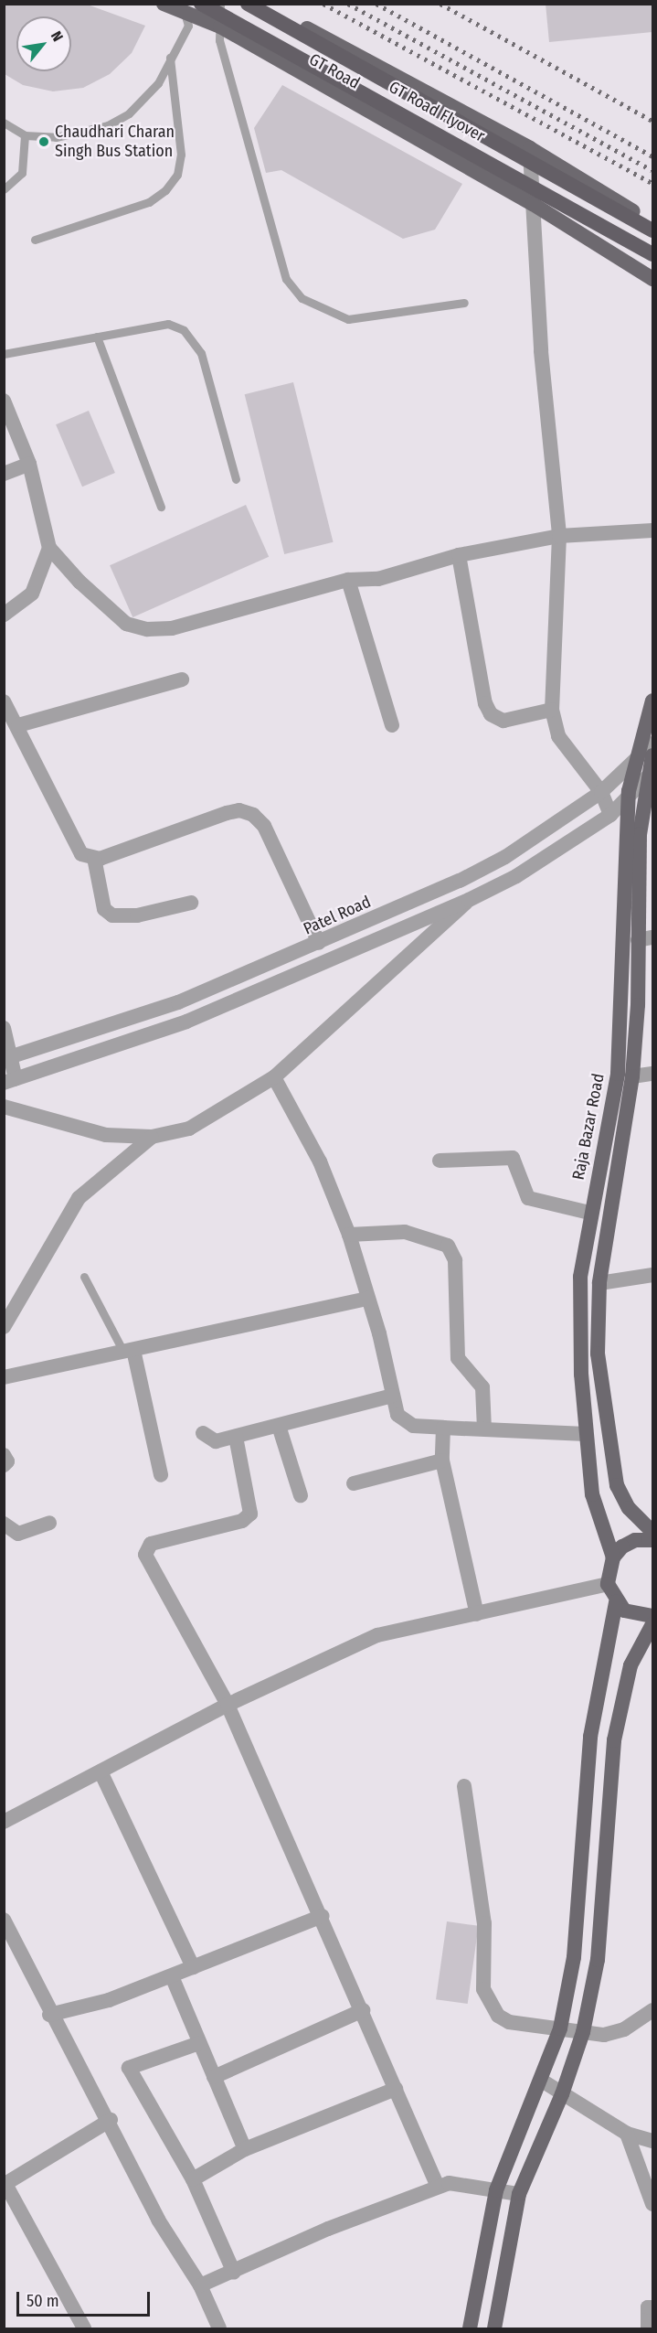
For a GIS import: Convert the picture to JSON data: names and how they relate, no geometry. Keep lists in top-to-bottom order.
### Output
{
  "streets": {
    "highway": ["GT Road Flyover"],
    "main road": ["GT Road", "Raja Bazar Road"],
    "street": ["Patel Road"]
  },
  "crossings": [
    ["Patel Road", "Raja Bazar Road"]
  ],
  "places": ["Chaudhari Charan Singh Bus Station"],
  "scale_bar": "50 m",
  "north": "top right"
}
